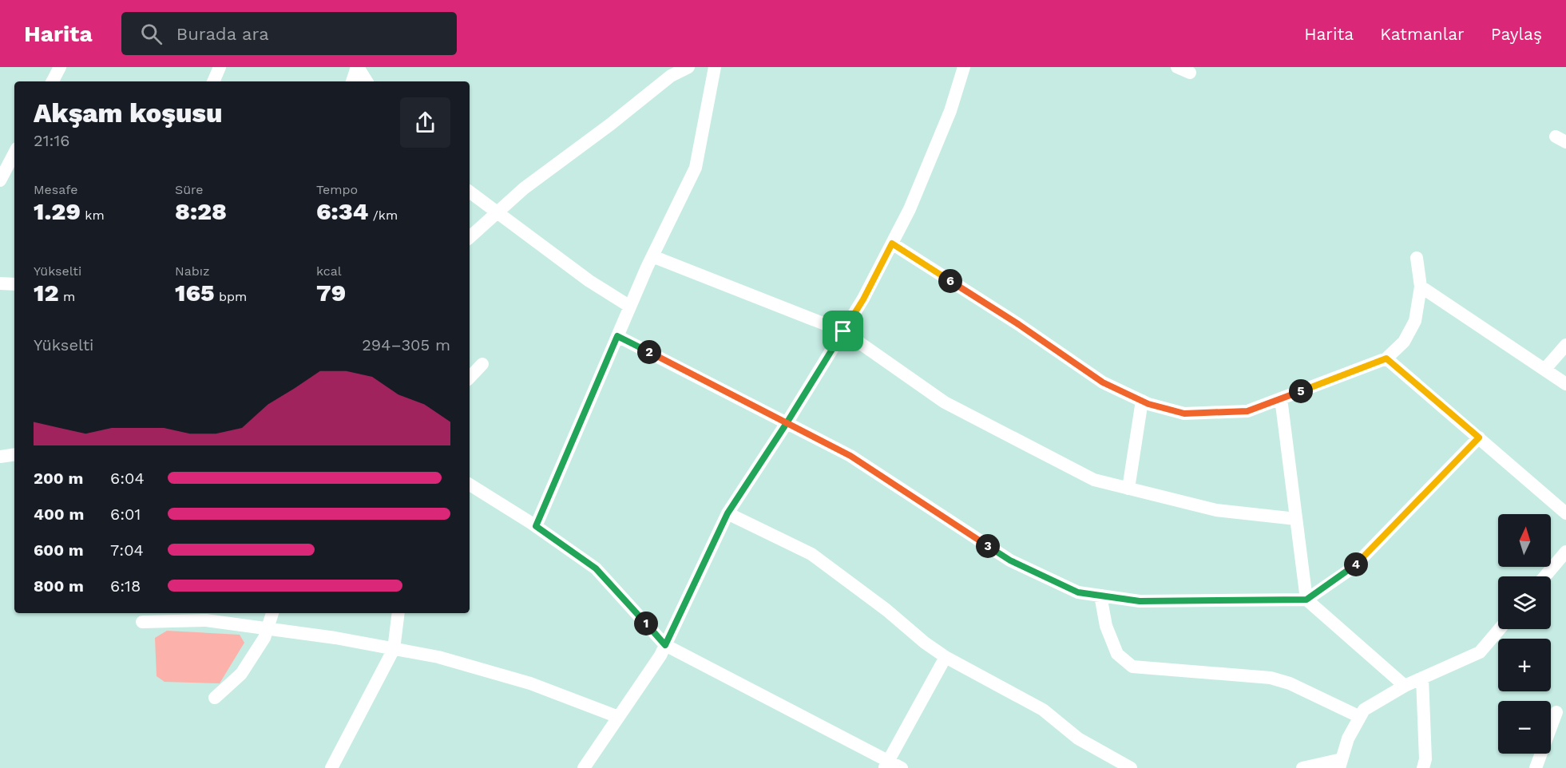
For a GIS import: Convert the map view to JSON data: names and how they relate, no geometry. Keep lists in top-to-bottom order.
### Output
{
  "north": "top",
  "page": {
    "header": "Harita",
    "search": "Burada ara",
    "nav": ["Harita", "Katmanlar", "Paylaş"],
    "heading": ["Akşam koşusu", "21:16"],
    "stats": [
      ["Mesafe", "1.29 km"],
      ["Süre", "8:28"],
      ["Tempo", "6:34 /km"],
      ["Yükselti", "12 m"],
      ["Nabız", "165 bpm"],
      ["kcal", "79"]
    ],
    "pins": [
      "6",
      "2",
      "5",
      "3",
      "4",
      "1"
    ],
    "chart": ["Yükselti", "294–305 m"],
    "list": [
      {
        "name": "200 m",
        "note": "6:04"
      },
      {
        "name": "400 m",
        "note": "6:01"
      },
      {
        "name": "600 m",
        "note": "7:04"
      },
      {
        "name": "800 m",
        "note": "6:18"
      }
    ],
    "map_buttons": ["+", "−"]
  }
}
